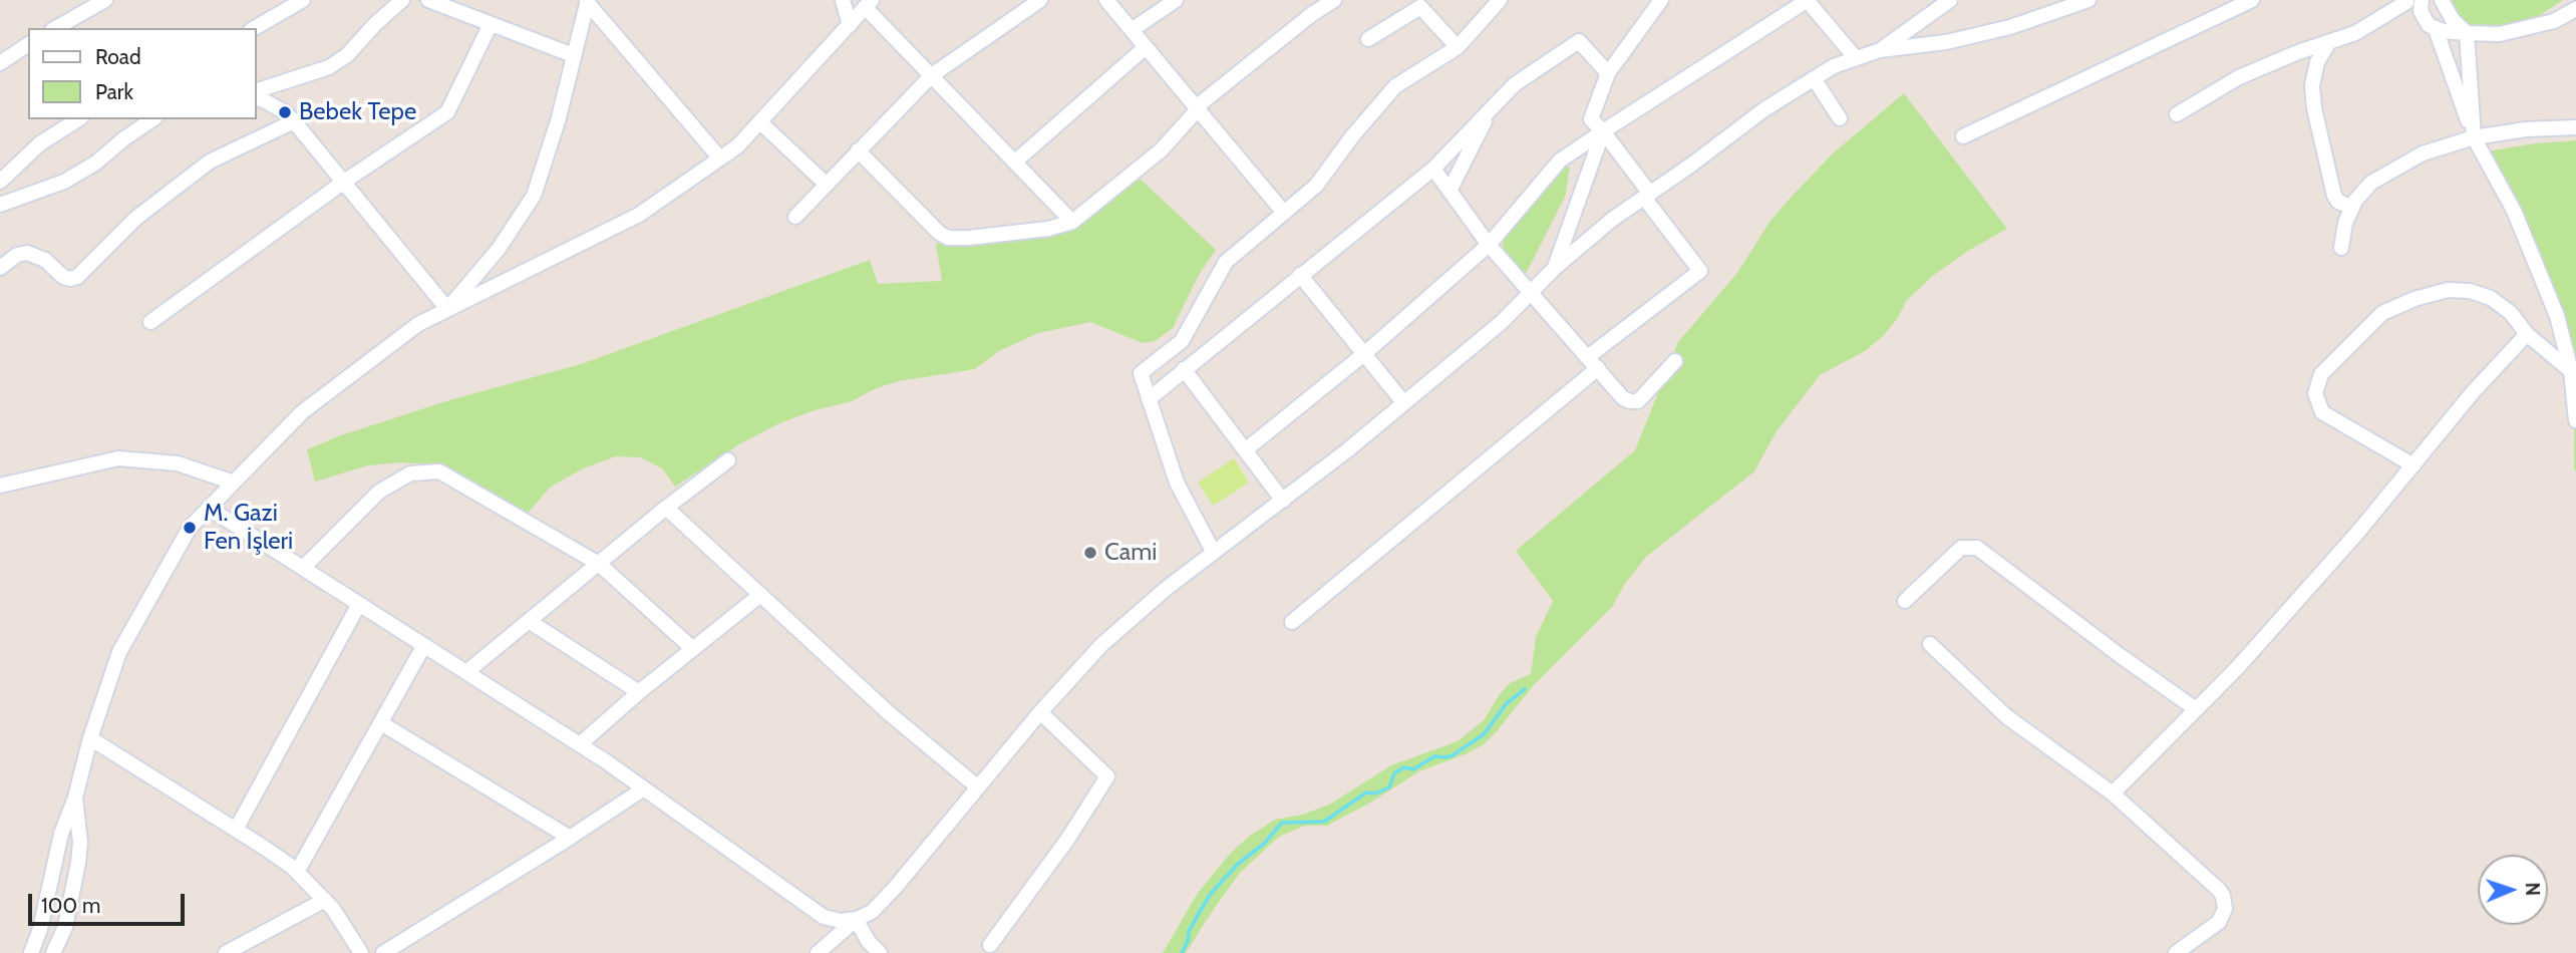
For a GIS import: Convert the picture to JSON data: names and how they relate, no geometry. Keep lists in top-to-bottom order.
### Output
{
  "places": ["Bebek Tepe", "M. Gazi Fen İşleri", "Cami"],
  "legend": ["Road", "Park"],
  "scale_bar": "100 m",
  "north": "right"
}
